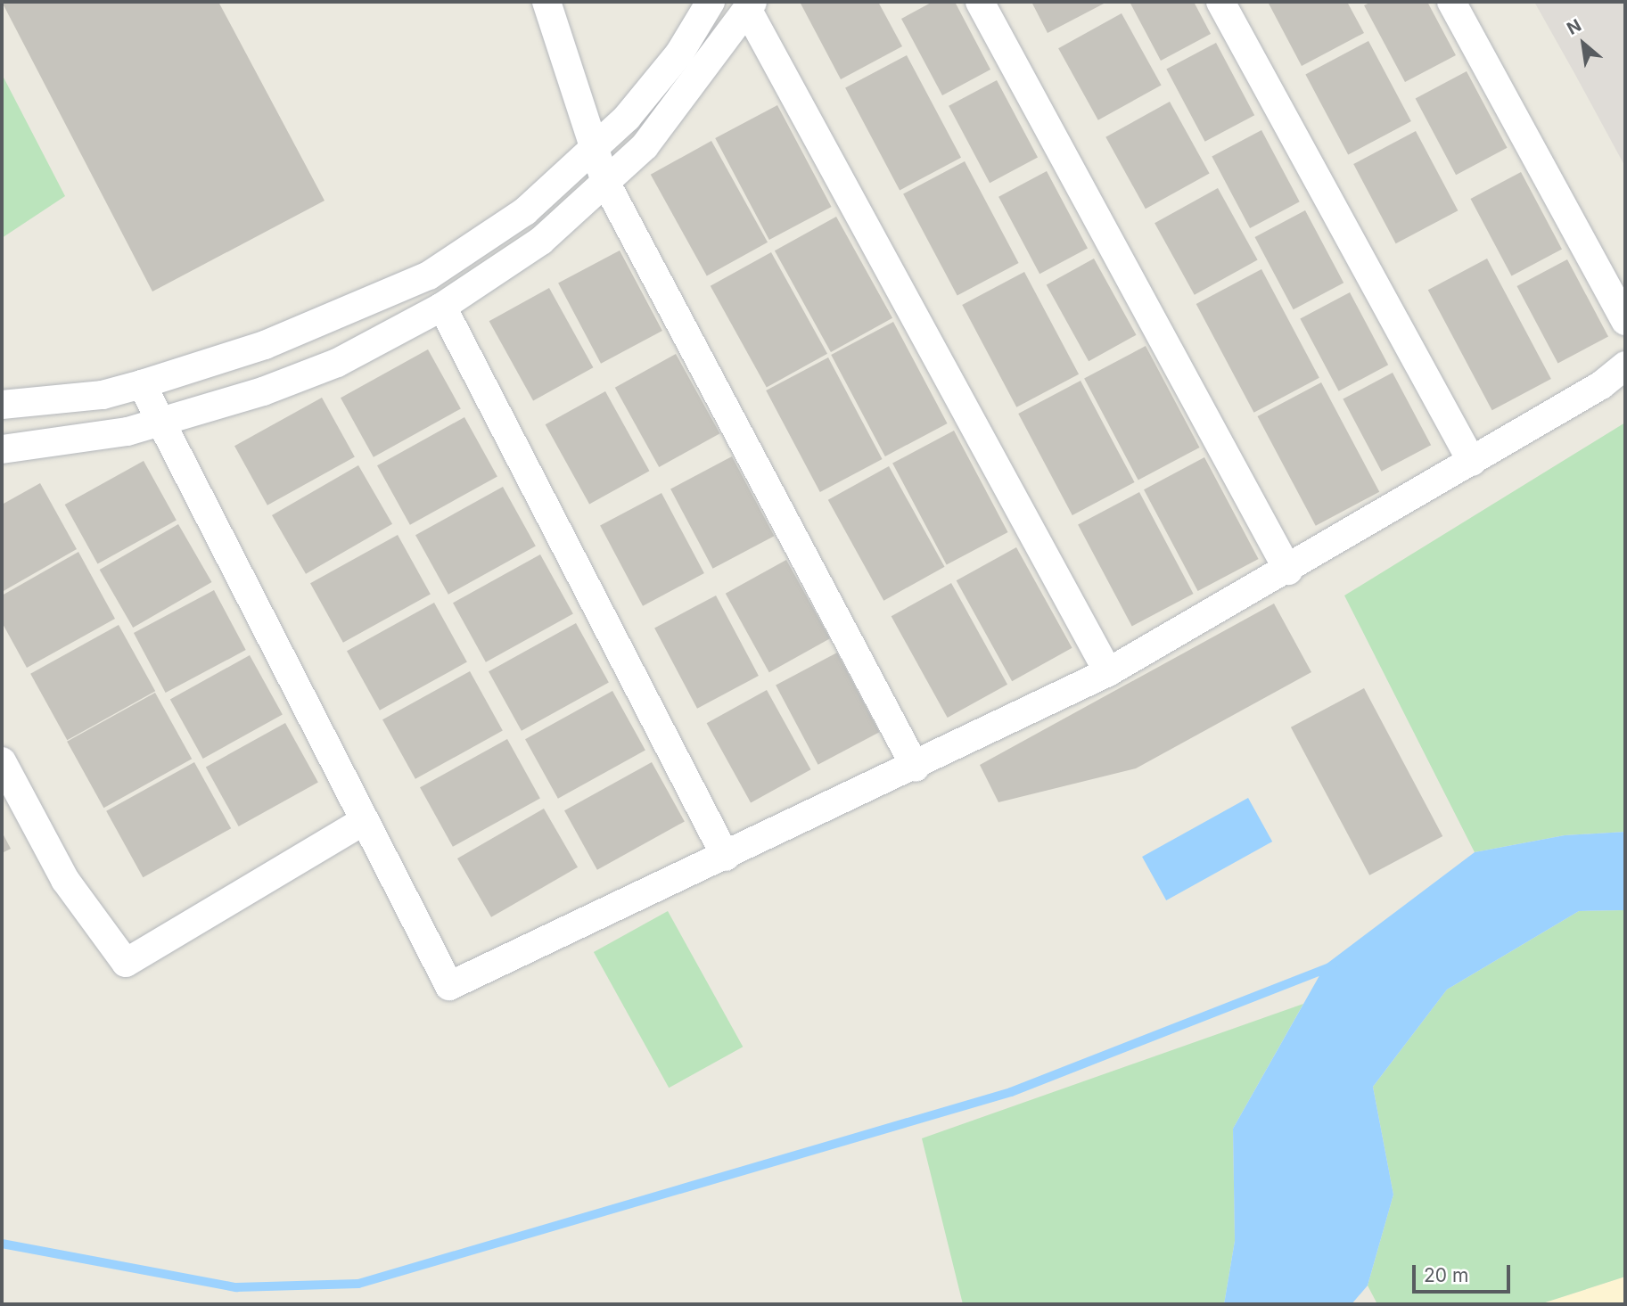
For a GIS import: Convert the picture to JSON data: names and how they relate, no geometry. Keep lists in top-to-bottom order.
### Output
{
  "scale_bar": "20 m",
  "north": "top left"
}
